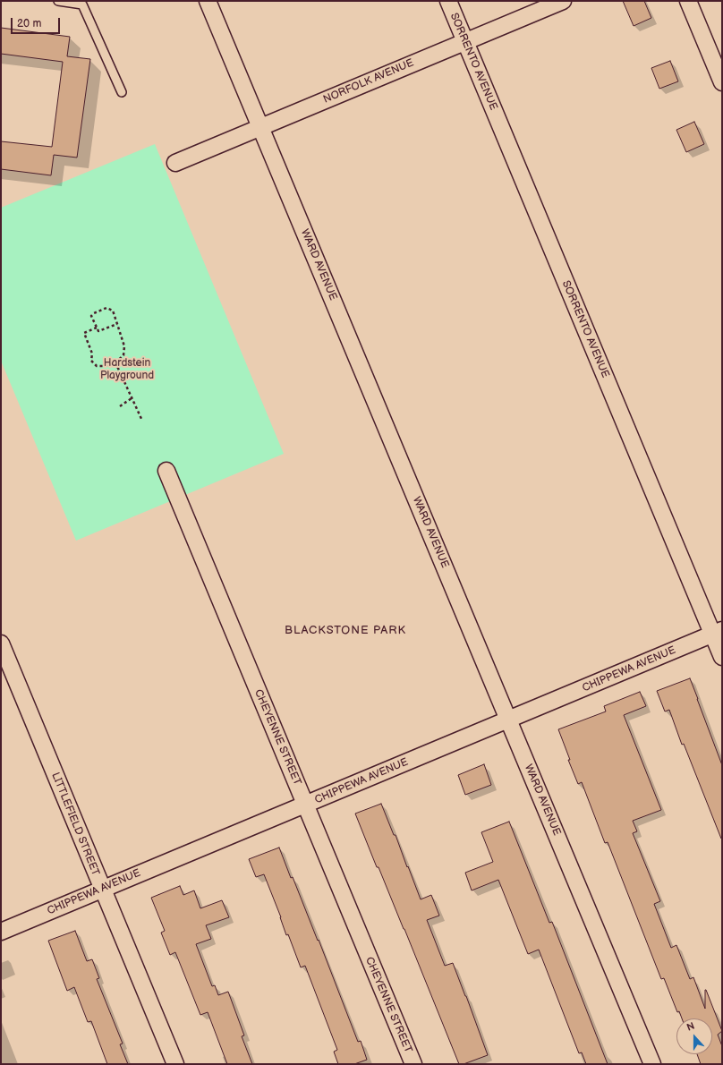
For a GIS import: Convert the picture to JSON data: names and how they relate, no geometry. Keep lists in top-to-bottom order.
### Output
{
  "streets": {
    "street": [
      "SORRENTO AVENUE",
      "NORFOLK AVENUE",
      "WARD AVENUE",
      "CHIPPEWA AVENUE",
      "CHEYENNE STREET",
      "LITTLEFIELD STREET"
    ]
  },
  "crossings": [
    ["SORRENTO AVENUE", "NORFOLK AVENUE"],
    ["SORRENTO AVENUE", "CHIPPEWA AVENUE"],
    ["NORFOLK AVENUE", "WARD AVENUE"],
    ["WARD AVENUE", "CHIPPEWA AVENUE"],
    ["CHIPPEWA AVENUE", "CHEYENNE STREET"],
    ["CHIPPEWA AVENUE", "LITTLEFIELD STREET"]
  ],
  "districts": ["BLACKSTONE PARK"],
  "parks": ["Hardstein Playground"],
  "scale_bar": "20 m",
  "north": "top"
}
